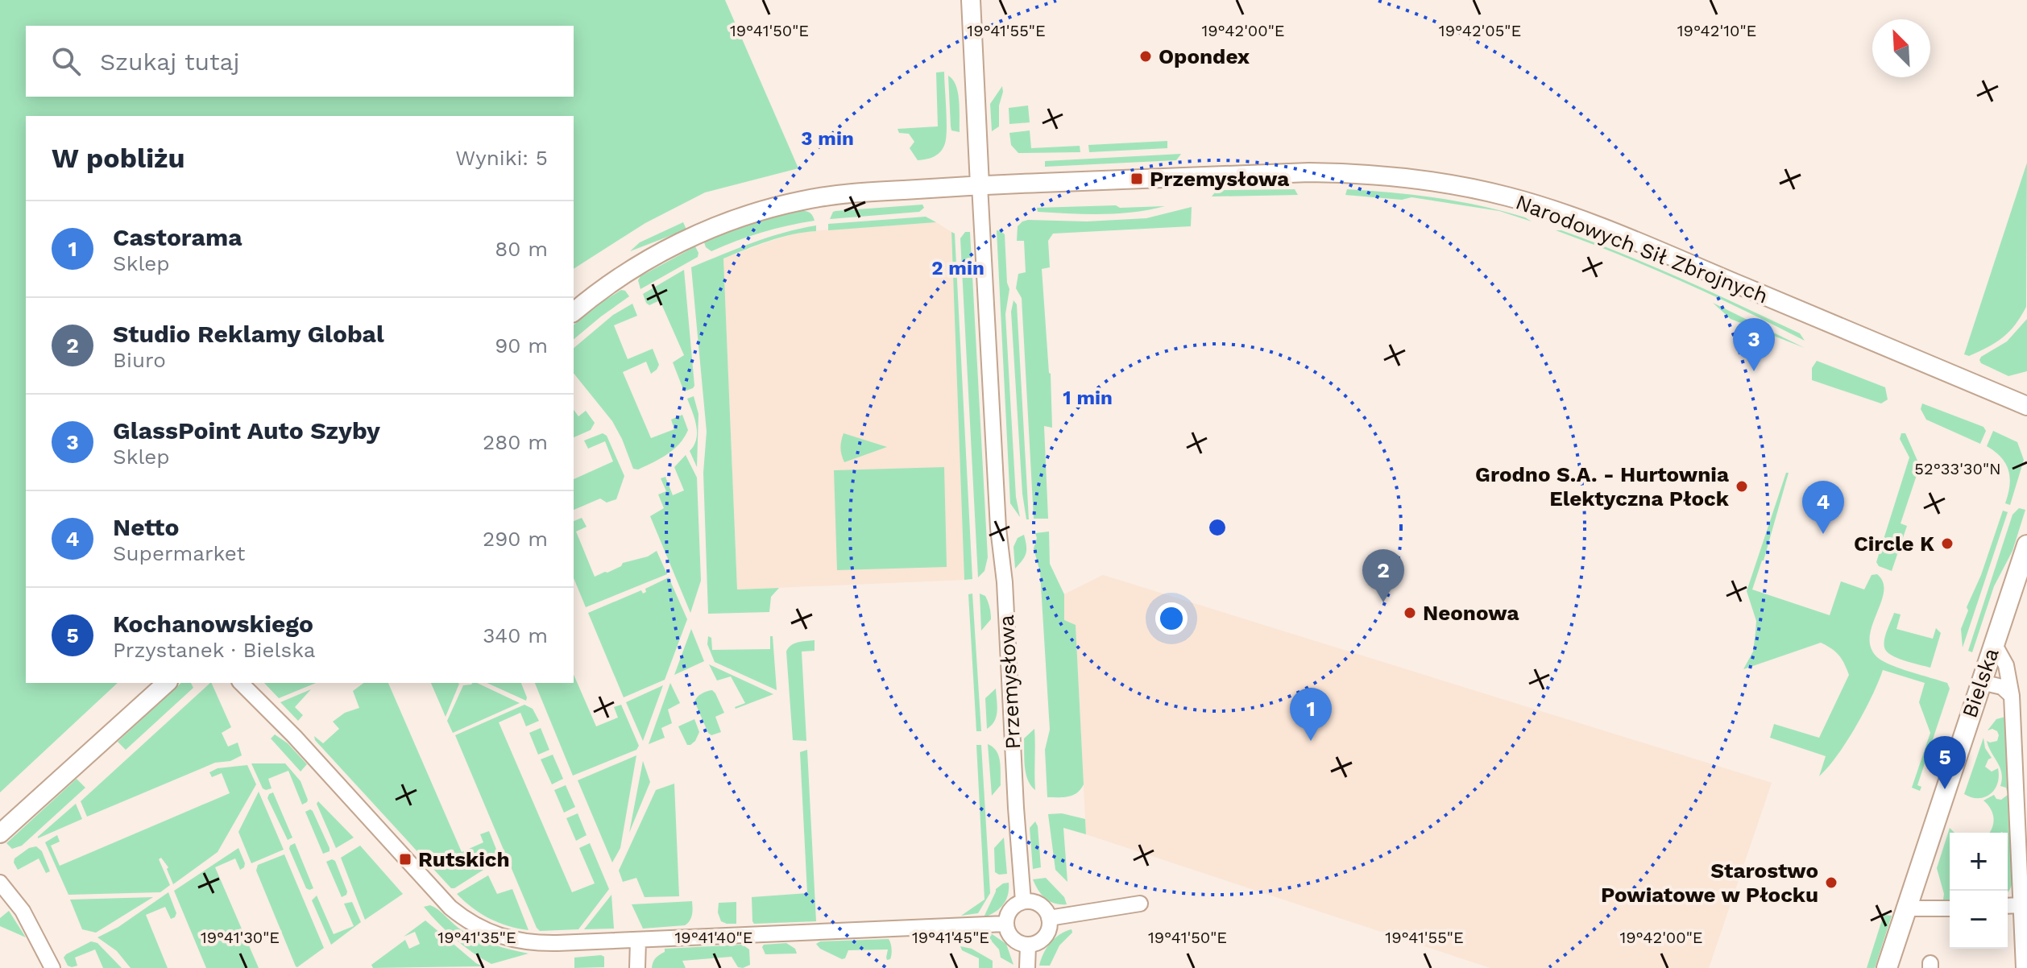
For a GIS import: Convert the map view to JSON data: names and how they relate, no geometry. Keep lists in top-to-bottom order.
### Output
{
  "streets": {
    "main road": ["Bielska"],
    "street": ["Narodowych Sił Zbrojnych", "Przemysłowa"]
  },
  "crossings": [
    ["Narodowych Sił Zbrojnych", "Przemysłowa"]
  ],
  "places": {
    "other": [
      "Opondex",
      "Grodno S.A. - Hurtownia Elektyczna Płock",
      "Circle K",
      "Neonowa",
      "Starostwo Powiatowe w Płocku"
    ],
    "transit": ["Przemysłowa", "Rutskich"]
  },
  "north": "top left",
  "page": {
    "search": "Szukaj tutaj",
    "heading": ["W pobliżu", "Wyniki: 5"],
    "list": [
      {
        "mark": "1",
        "name": "Castorama",
        "note": "Sklep",
        "value": "80 m"
      },
      {
        "mark": "2",
        "name": "Studio Reklamy Global",
        "note": "Biuro",
        "value": "90 m"
      },
      {
        "mark": "3",
        "name": "GlassPoint Auto Szyby",
        "note": "Sklep",
        "value": "280 m"
      },
      {
        "mark": "4",
        "name": "Netto",
        "note": "Supermarket",
        "value": "290 m"
      },
      {
        "mark": "5",
        "name": "Kochanowskiego",
        "note": "Przystanek · Bielska",
        "value": "340 m"
      }
    ],
    "pins": [
      "3",
      "4",
      "2",
      "1",
      "5"
    ],
    "map_buttons": ["+", "−"]
  },
  "coordinates": [
    "19°41'50\"E",
    "19°41'55\"E",
    "19°42'00\"E",
    "19°42'05\"E",
    "19°42'10\"E",
    "52°33'30\"N",
    "19°41'30\"E",
    "19°41'35\"E",
    "19°41'40\"E",
    "19°41'45\"E"
  ],
  "rings": ["3 min", "2 min", "1 min"]
}
